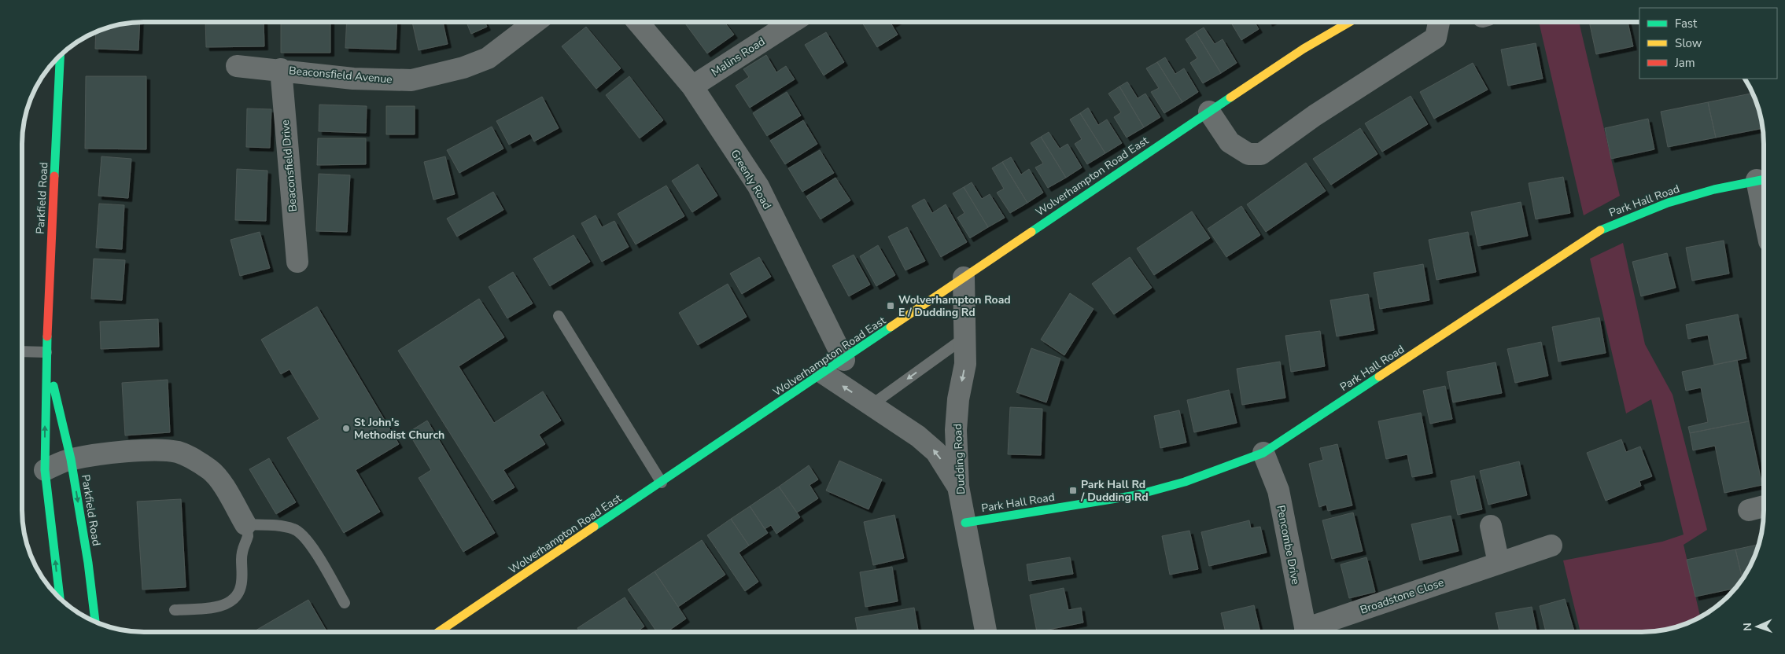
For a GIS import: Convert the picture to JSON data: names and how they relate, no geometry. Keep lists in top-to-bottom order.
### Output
{
  "streets": {
    "main road": ["Wolverhampton Road East", "Parkfield Road", "Park Hall Road"],
    "street": [
      "Malins Road",
      "Beaconsfield Avenue",
      "Beaconsfield Drive",
      "Greenly Road",
      "Dudding Road",
      "Pencombe Drive",
      "Broadstone Close"
    ]
  },
  "crossings": [
    ["Malins Road", "Greenly Road"],
    ["Beaconsfield Avenue", "Beaconsfield Drive"],
    ["Wolverhampton Road East", "Greenly Road"],
    ["Wolverhampton Road East", "Dudding Road"],
    ["Park Hall Road", "Dudding Road"],
    ["Park Hall Road", "Pencombe Drive"]
  ],
  "one_way": ["Dudding Road"],
  "places": {
    "transit": ["Wolverhampton Road E / Dudding Rd", "Park Hall Rd / Dudding Rd"],
    "other": ["St John's Methodist Church"]
  },
  "legend": ["Fast", "Slow", "Jam"],
  "north": "left"
}
